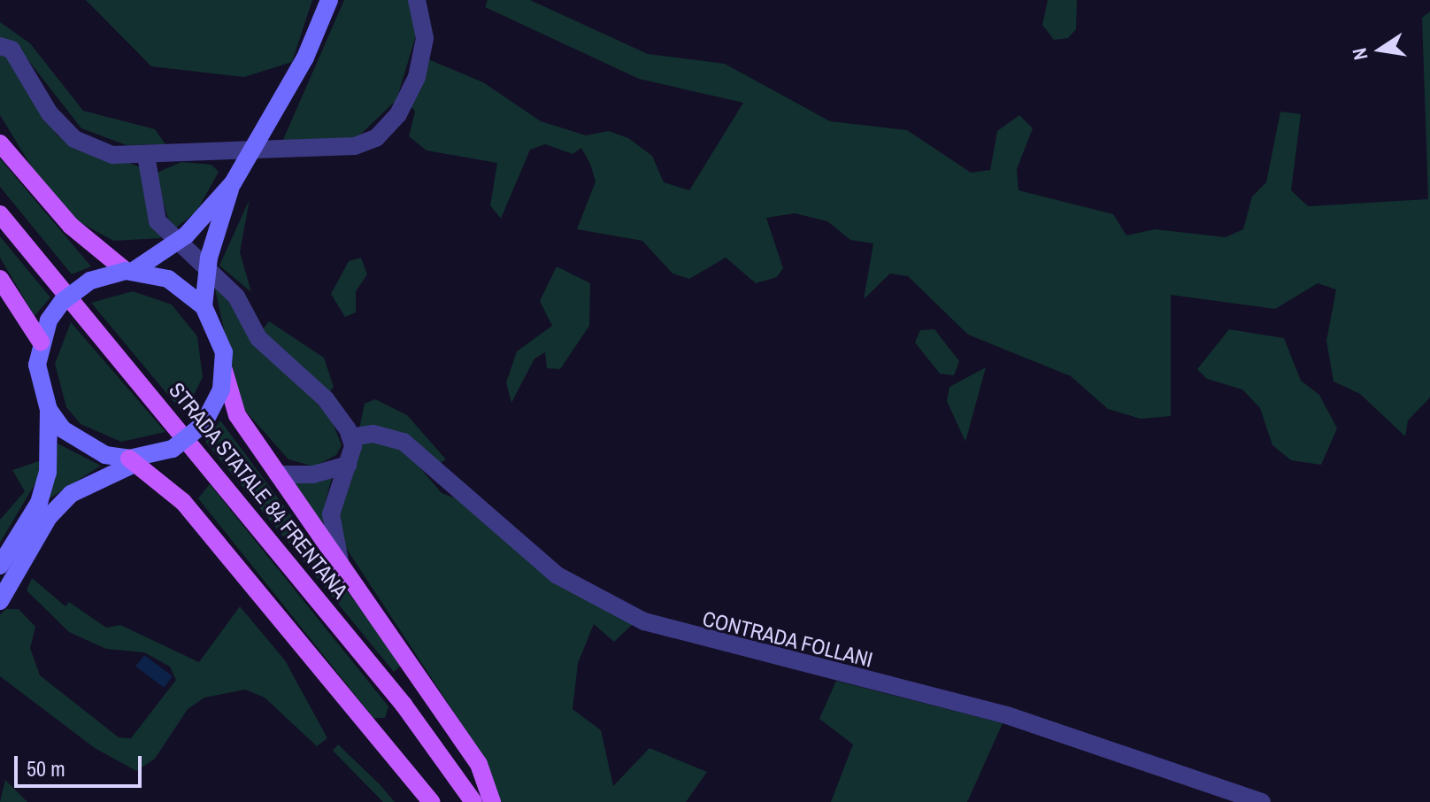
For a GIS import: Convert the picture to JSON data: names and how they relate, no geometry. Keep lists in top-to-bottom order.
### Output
{
  "streets": {
    "main road": ["STRADA STATALE 84 FRENTANA"],
    "street": ["CONTRADA FOLLANI"]
  },
  "scale_bar": "50 m",
  "north": "left"
}
